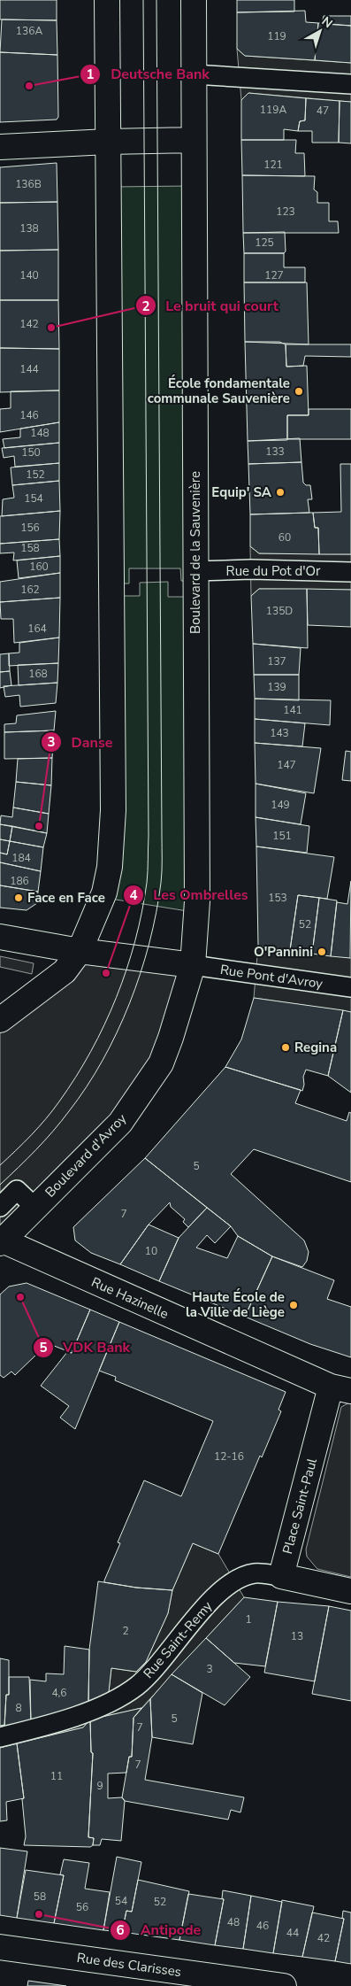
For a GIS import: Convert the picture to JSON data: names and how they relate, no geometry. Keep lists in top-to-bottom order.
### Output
{
  "streets": {
    "street": [
      "Boulevard de la Sauvenière",
      "Rue du Pot d'Or",
      "Rue Pont d'Avroy",
      "Boulevard d'Avroy",
      "Rue Hazinelle",
      "Place Saint-Paul",
      "Rue Saint-Remy",
      "Rue des Clarisses"
    ]
  },
  "crossings": [
    ["Boulevard de la Sauvenière", "Rue du Pot d'Or"],
    ["Boulevard de la Sauvenière", "Rue Pont d'Avroy"],
    ["Boulevard de la Sauvenière", "Boulevard d'Avroy"],
    ["Rue Pont d'Avroy", "Boulevard d'Avroy"],
    ["Boulevard d'Avroy", "Rue Hazinelle"],
    ["Rue Hazinelle", "Place Saint-Paul"],
    ["Place Saint-Paul", "Rue Saint-Remy"]
  ],
  "places": [
    "Deutsche Bank",
    "Le bruit qui court",
    "École fondamentale communale Sauvenière",
    "Equip' SA",
    "Danse",
    "Face en Face",
    "O'Pannini",
    "Les Ombrelles",
    "Regina",
    "VDK Bank",
    "Haute École de la Ville de Liège",
    "Antipode"
  ],
  "house_numbers": [
    "136A",
    "119",
    "119A",
    "47",
    "121",
    "136B",
    "123",
    "138",
    "125",
    "140",
    "127",
    "142",
    "144",
    "146",
    "148",
    "133",
    "150",
    "152",
    "154",
    "156",
    "60",
    "158",
    "160",
    "162",
    "135D",
    "164",
    "137",
    "168",
    "139",
    "141",
    "143",
    "147",
    "149",
    "151",
    "184",
    "186",
    "153",
    "52",
    "5",
    "7",
    "10",
    "12-16",
    "1",
    "2",
    "13",
    "3",
    "4,6",
    "8",
    "5",
    "7",
    "7",
    "11",
    "9",
    "58",
    "54",
    "52",
    "56",
    "48",
    "46",
    "44",
    "42"
  ],
  "north": "top right"
}
